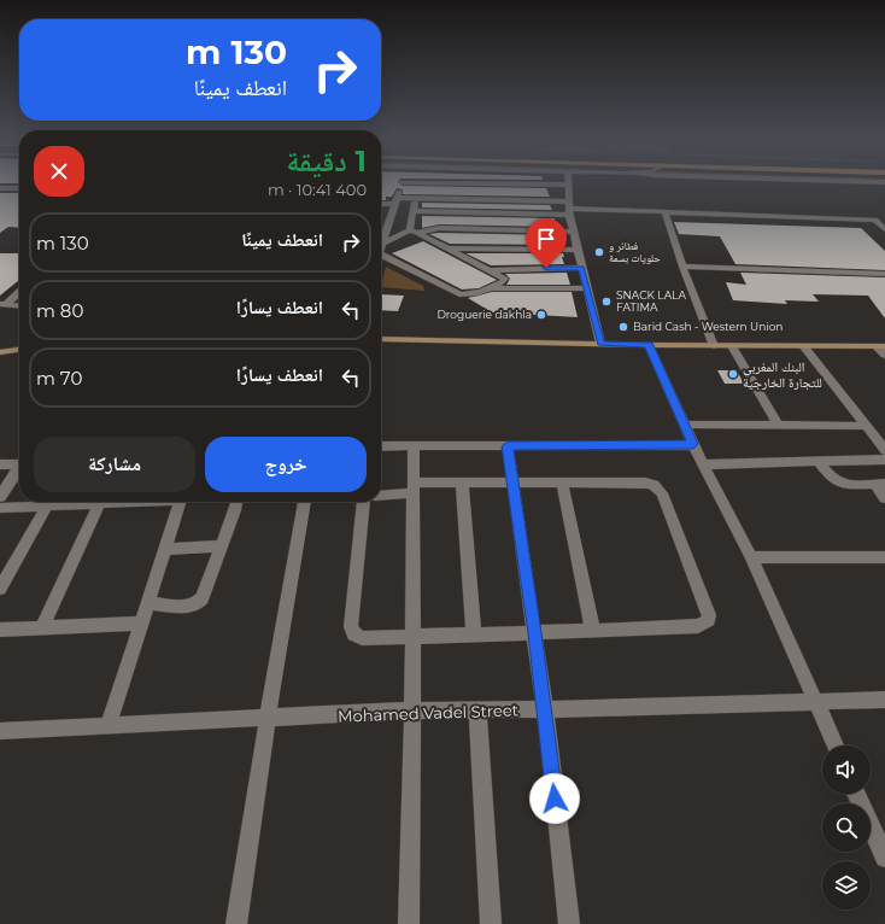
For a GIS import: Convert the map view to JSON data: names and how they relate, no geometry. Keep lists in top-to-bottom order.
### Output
{
  "streets": {
    "street": ["Mohamed Vadel Street"]
  },
  "places": [
    "فطائر و حلويات بسمة",
    "SNACK LALA FATIMA",
    "Droguerie dakhla",
    "Barid Cash - Western Union",
    "البنك المغربي للتجارة الخارجية"
  ],
  "page": {
    "turn": ["130 m", "انعطف يمينًا"],
    "heading": ["1 دقيقة", "400 m · 10:41"],
    "list": [
      {
        "name": "انعطف يمينًا",
        "value": "130 m"
      },
      {
        "name": "انعطف يسارًا",
        "value": "80 m"
      },
      {
        "name": "انعطف يسارًا",
        "value": "70 m"
      }
    ],
    "buttons": ["خروج", "مشاركة"]
  }
}
